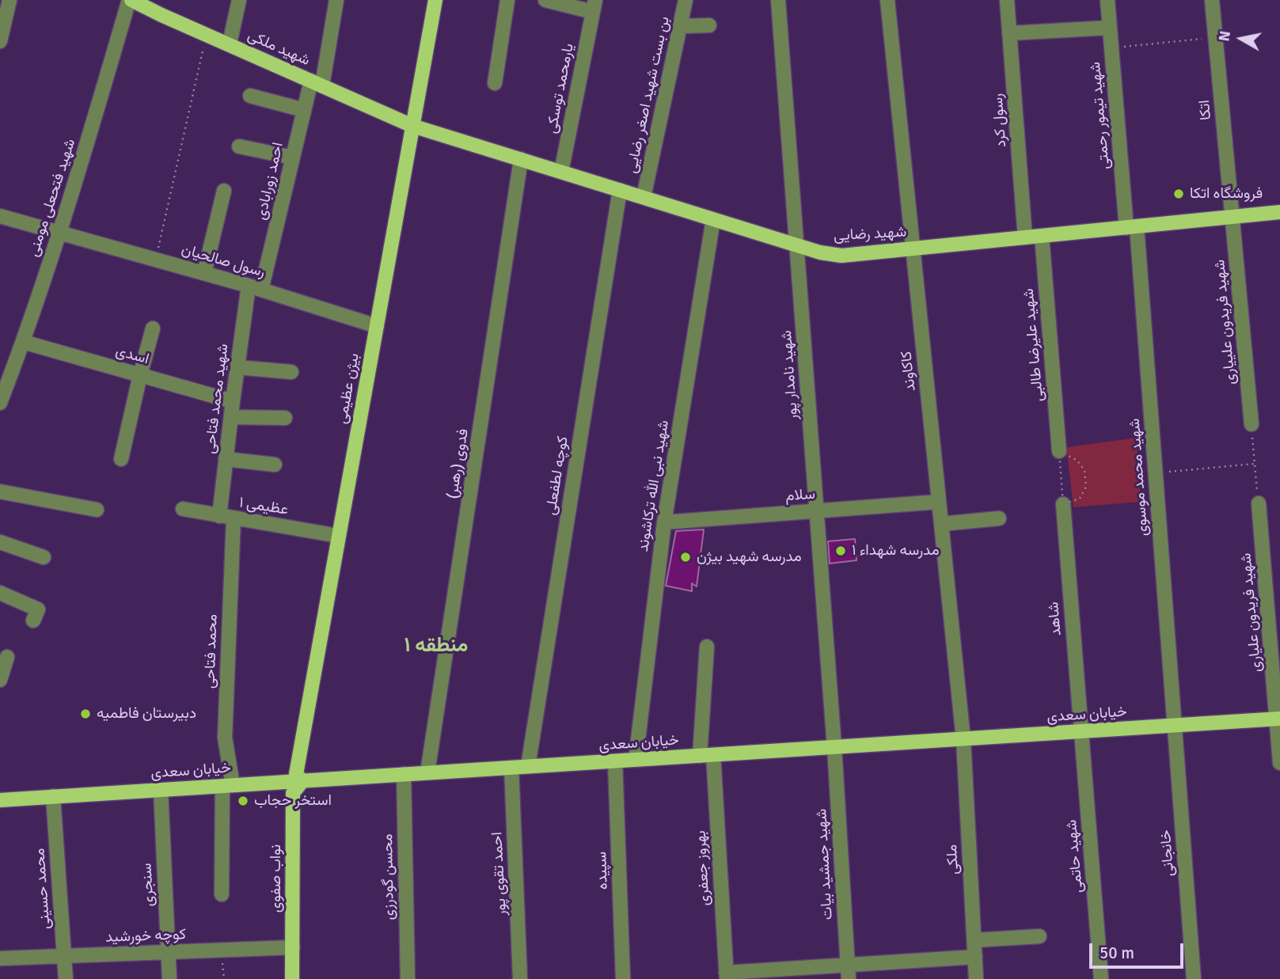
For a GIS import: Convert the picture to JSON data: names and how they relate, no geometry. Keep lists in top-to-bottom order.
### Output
{
  "streets": {
    "main road": [
      "شهید ملکی",
      "شهید رضایی",
      "بیژن عظیمی",
      "خیابان سعدی",
      "نواب صفوی"
    ],
    "street": [
      "یارمحمد توسکی",
      "بن بست شهید اصغر رضایی",
      "اتکا",
      "شهید تیمور رحمتی",
      "رسول کرد",
      "احمد زورابادی",
      "شهید فتحعلی مومنی",
      "رسول صالحیان",
      "شهید فریدون علییاری",
      "شهید علیرضا طالبی",
      "اسدی",
      "کاکاوند",
      "شهید نامدار پور",
      "شهید محمد فتاحی",
      "فدوی (رهبر)",
      "کوچه لطفعلی",
      "شهید محمد موسوی",
      "شهید نبی الله ترکاشوند",
      "سلام",
      "عظیمی ۱",
      "شهید فریدون علیاری",
      "شاهد",
      "محمد فتاحی",
      "خانجانی",
      "شهید حاتمی",
      "ملکی",
      "شهید جمشید بیات",
      "بهروز جعفری",
      "سپیده",
      "احمد تقوی پور",
      "محسن گودرزی",
      "سنجری",
      "محمد حسینی",
      "کوچه خورشید"
    ]
  },
  "crossings": [
    ["شهید ملکی", "احمد زورابادی"],
    ["شهید ملکی", "شهید فتحعلی مومنی"],
    ["شهید ملکی", "شهید رضایی"],
    ["شهید ملکی", "بیژن عظیمی"],
    ["یارمحمد توسکی", "شهید رضایی"],
    ["بن بست شهید اصغر رضایی", "شهید رضایی"],
    ["اتکا", "شهید رضایی"],
    ["اتکا", "شهید فریدون علییاری"],
    ["شهید تیمور رحمتی", "شهید رضایی"],
    ["شهید تیمور رحمتی", "شهید محمد موسوی"],
    ["رسول کرد", "شهید رضایی"],
    ["احمد زورابادی", "رسول صالحیان"],
    ["احمد زورابادی", "شهید محمد فتاحی"],
    ["شهید فتحعلی مومنی", "رسول صالحیان"],
    ["شهید فتحعلی مومنی", "اسدی"],
    ["شهید رضایی", "شهید فریدون علییاری"],
    ["شهید رضایی", "شهید علیرضا طالبی"],
    ["شهید رضایی", "کاکاوند"],
    ["شهید رضایی", "شهید نامدار پور"],
    ["شهید رضایی", "بیژن عظیمی"],
    ["شهید رضایی", "فدوی (رهبر)"],
    ["شهید رضایی", "کوچه لطفعلی"],
    ["شهید رضایی", "شهید محمد موسوی"],
    ["شهید رضایی", "شهید نبی الله ترکاشوند"],
    ["رسول صالحیان", "بیژن عظیمی"],
    ["رسول صالحیان", "شهید محمد فتاحی"],
    ["اسدی", "شهید محمد فتاحی"],
    ["کاکاوند", "سلام"],
    ["کاکاوند", "خیابان سعدی"],
    ["کاکاوند", "ملکی"],
    ["شهید نامدار پور", "سلام"],
    ["شهید نامدار پور", "خیابان سعدی"],
    ["شهید نامدار پور", "شهید جمشید بیات"],
    ["بیژن عظیمی", "عظیمی ۱"],
    ["بیژن عظیمی", "خیابان سعدی"],
    ["بیژن عظیمی", "نواب صفوی"],
    ["شهید محمد فتاحی", "عظیمی ۱"],
    ["شهید محمد فتاحی", "محمد فتاحی"],
    ["فدوی (رهبر)", "خیابان سعدی"],
    ["کوچه لطفعلی", "خیابان سعدی"],
    ["شهید محمد موسوی", "خیابان سعدی"],
    ["شهید محمد موسوی", "خانجانی"],
    ["شهید نبی الله ترکاشوند", "سلام"],
    ["شهید نبی الله ترکاشوند", "خیابان سعدی"],
    ["عظیمی ۱", "محمد فتاحی"],
    ["شهید فریدون علیاری", "خیابان سعدی"],
    ["شاهد", "خیابان سعدی"],
    ["شاهد", "شهید حاتمی"],
    ["محمد فتاحی", "خیابان سعدی"],
    ["خیابان سعدی", "خانجانی"],
    ["خیابان سعدی", "شهید حاتمی"],
    ["خیابان سعدی", "ملکی"],
    ["خیابان سعدی", "شهید جمشید بیات"],
    ["خیابان سعدی", "بهروز جعفری"],
    ["خیابان سعدی", "سپیده"],
    ["خیابان سعدی", "احمد تقوی پور"],
    ["خیابان سعدی", "محسن گودرزی"],
    ["خیابان سعدی", "نواب صفوی"],
    ["خیابان سعدی", "سنجری"],
    ["خیابان سعدی", "محمد حسینی"],
    ["نواب صفوی", "کوچه خورشید"],
    ["سنجری", "کوچه خورشید"],
    ["محمد حسینی", "کوچه خورشید"]
  ],
  "districts": ["منطقه ۱"],
  "places": [
    "فروشگاه اتکا",
    "مدرسه شهداء ۱",
    "مدرسه شهید بیژن",
    "دبیرستان فاطمیه",
    "استخر حجاب"
  ],
  "scale_bar": "50 m",
  "north": "left"
}
